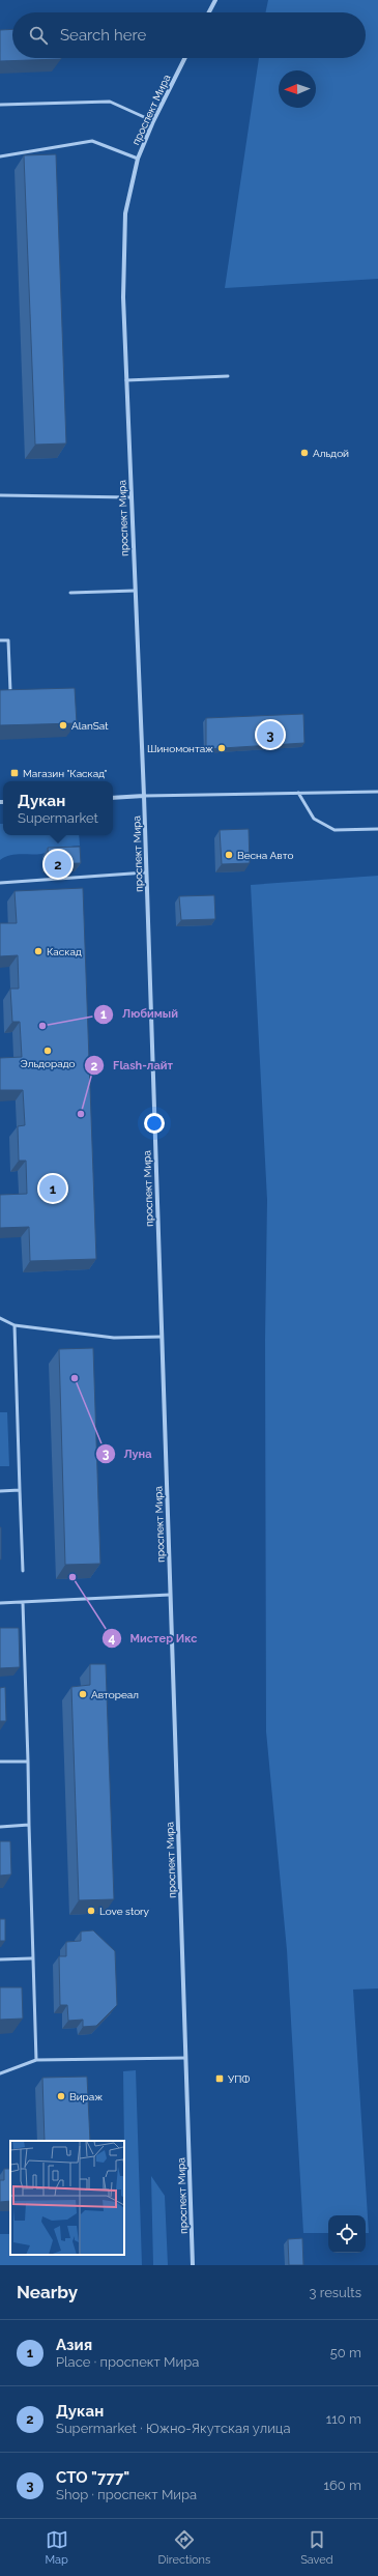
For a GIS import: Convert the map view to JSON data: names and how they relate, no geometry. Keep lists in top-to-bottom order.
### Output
{
  "streets": {
    "street": ["проспект Мира"]
  },
  "places": {
    "other": [
      "Альдой",
      "AlanSat",
      "Шиномонтаж",
      "Весна Авто",
      "Каскад",
      "Любимый",
      "Эльдорадо",
      "Flash-лайт",
      "Луна",
      "Мистер Икс",
      "Автореал",
      "Love story",
      "Вираж"
    ],
    "transit": ["Магазин \"Каскад\"", "УПФ"]
  },
  "north": "left",
  "page": {
    "search": "Search here",
    "pins": ["3", "2", "1"],
    "popup": ["Дукан", "Supermarket"],
    "heading": ["Nearby", "3 results"],
    "list": [
      {
        "mark": "1",
        "name": "Азия",
        "note": "Place · проспект Мира",
        "value": "50 m"
      },
      {
        "mark": "2",
        "name": "Дукан",
        "note": "Supermarket · Южно-Якутская улица",
        "value": "110 m"
      },
      {
        "mark": "3",
        "name": "СТО \"777\"",
        "note": "Shop · проспект Мира",
        "value": "160 m"
      }
    ],
    "nav": ["Map", "Directions", "Saved"]
  }
}
